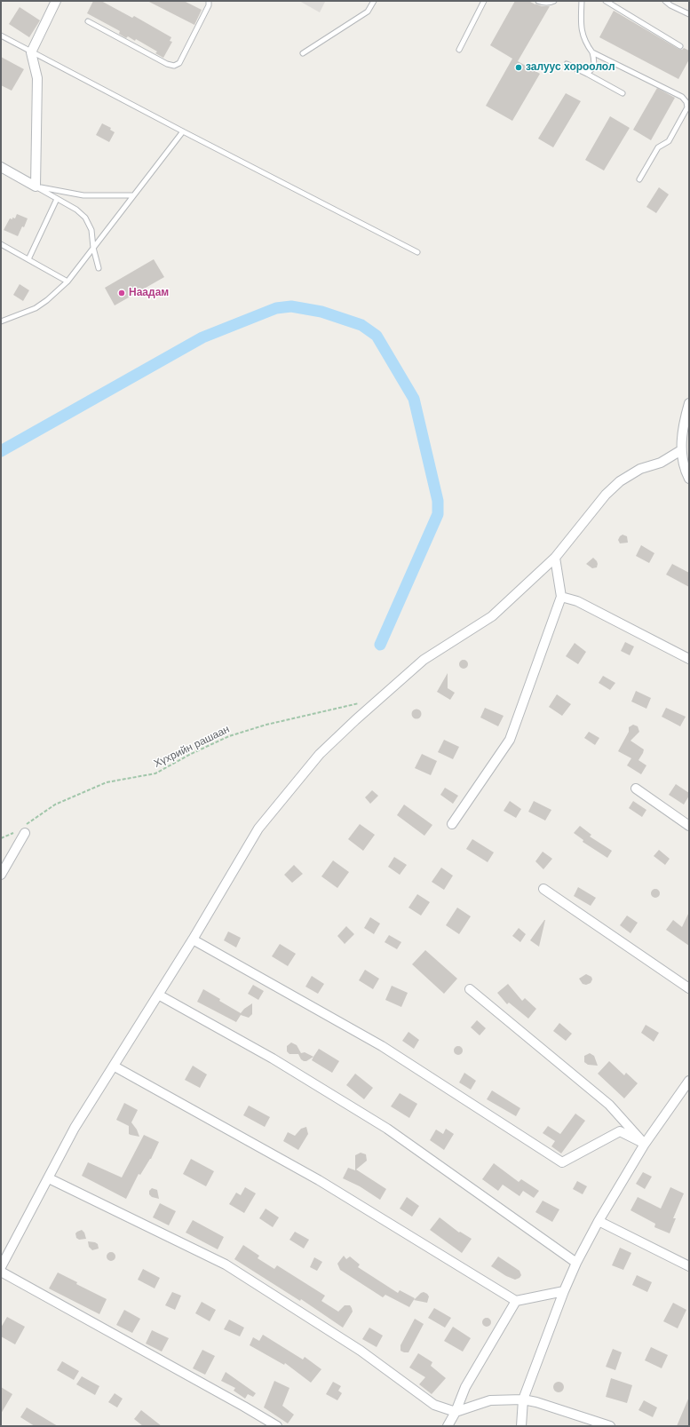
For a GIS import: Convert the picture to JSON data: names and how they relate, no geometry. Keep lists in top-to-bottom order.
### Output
{
  "streets": {
    "path": ["Хүхрийн рашаан"]
  },
  "places": ["залуус хороолол", "Наадам"]
}
